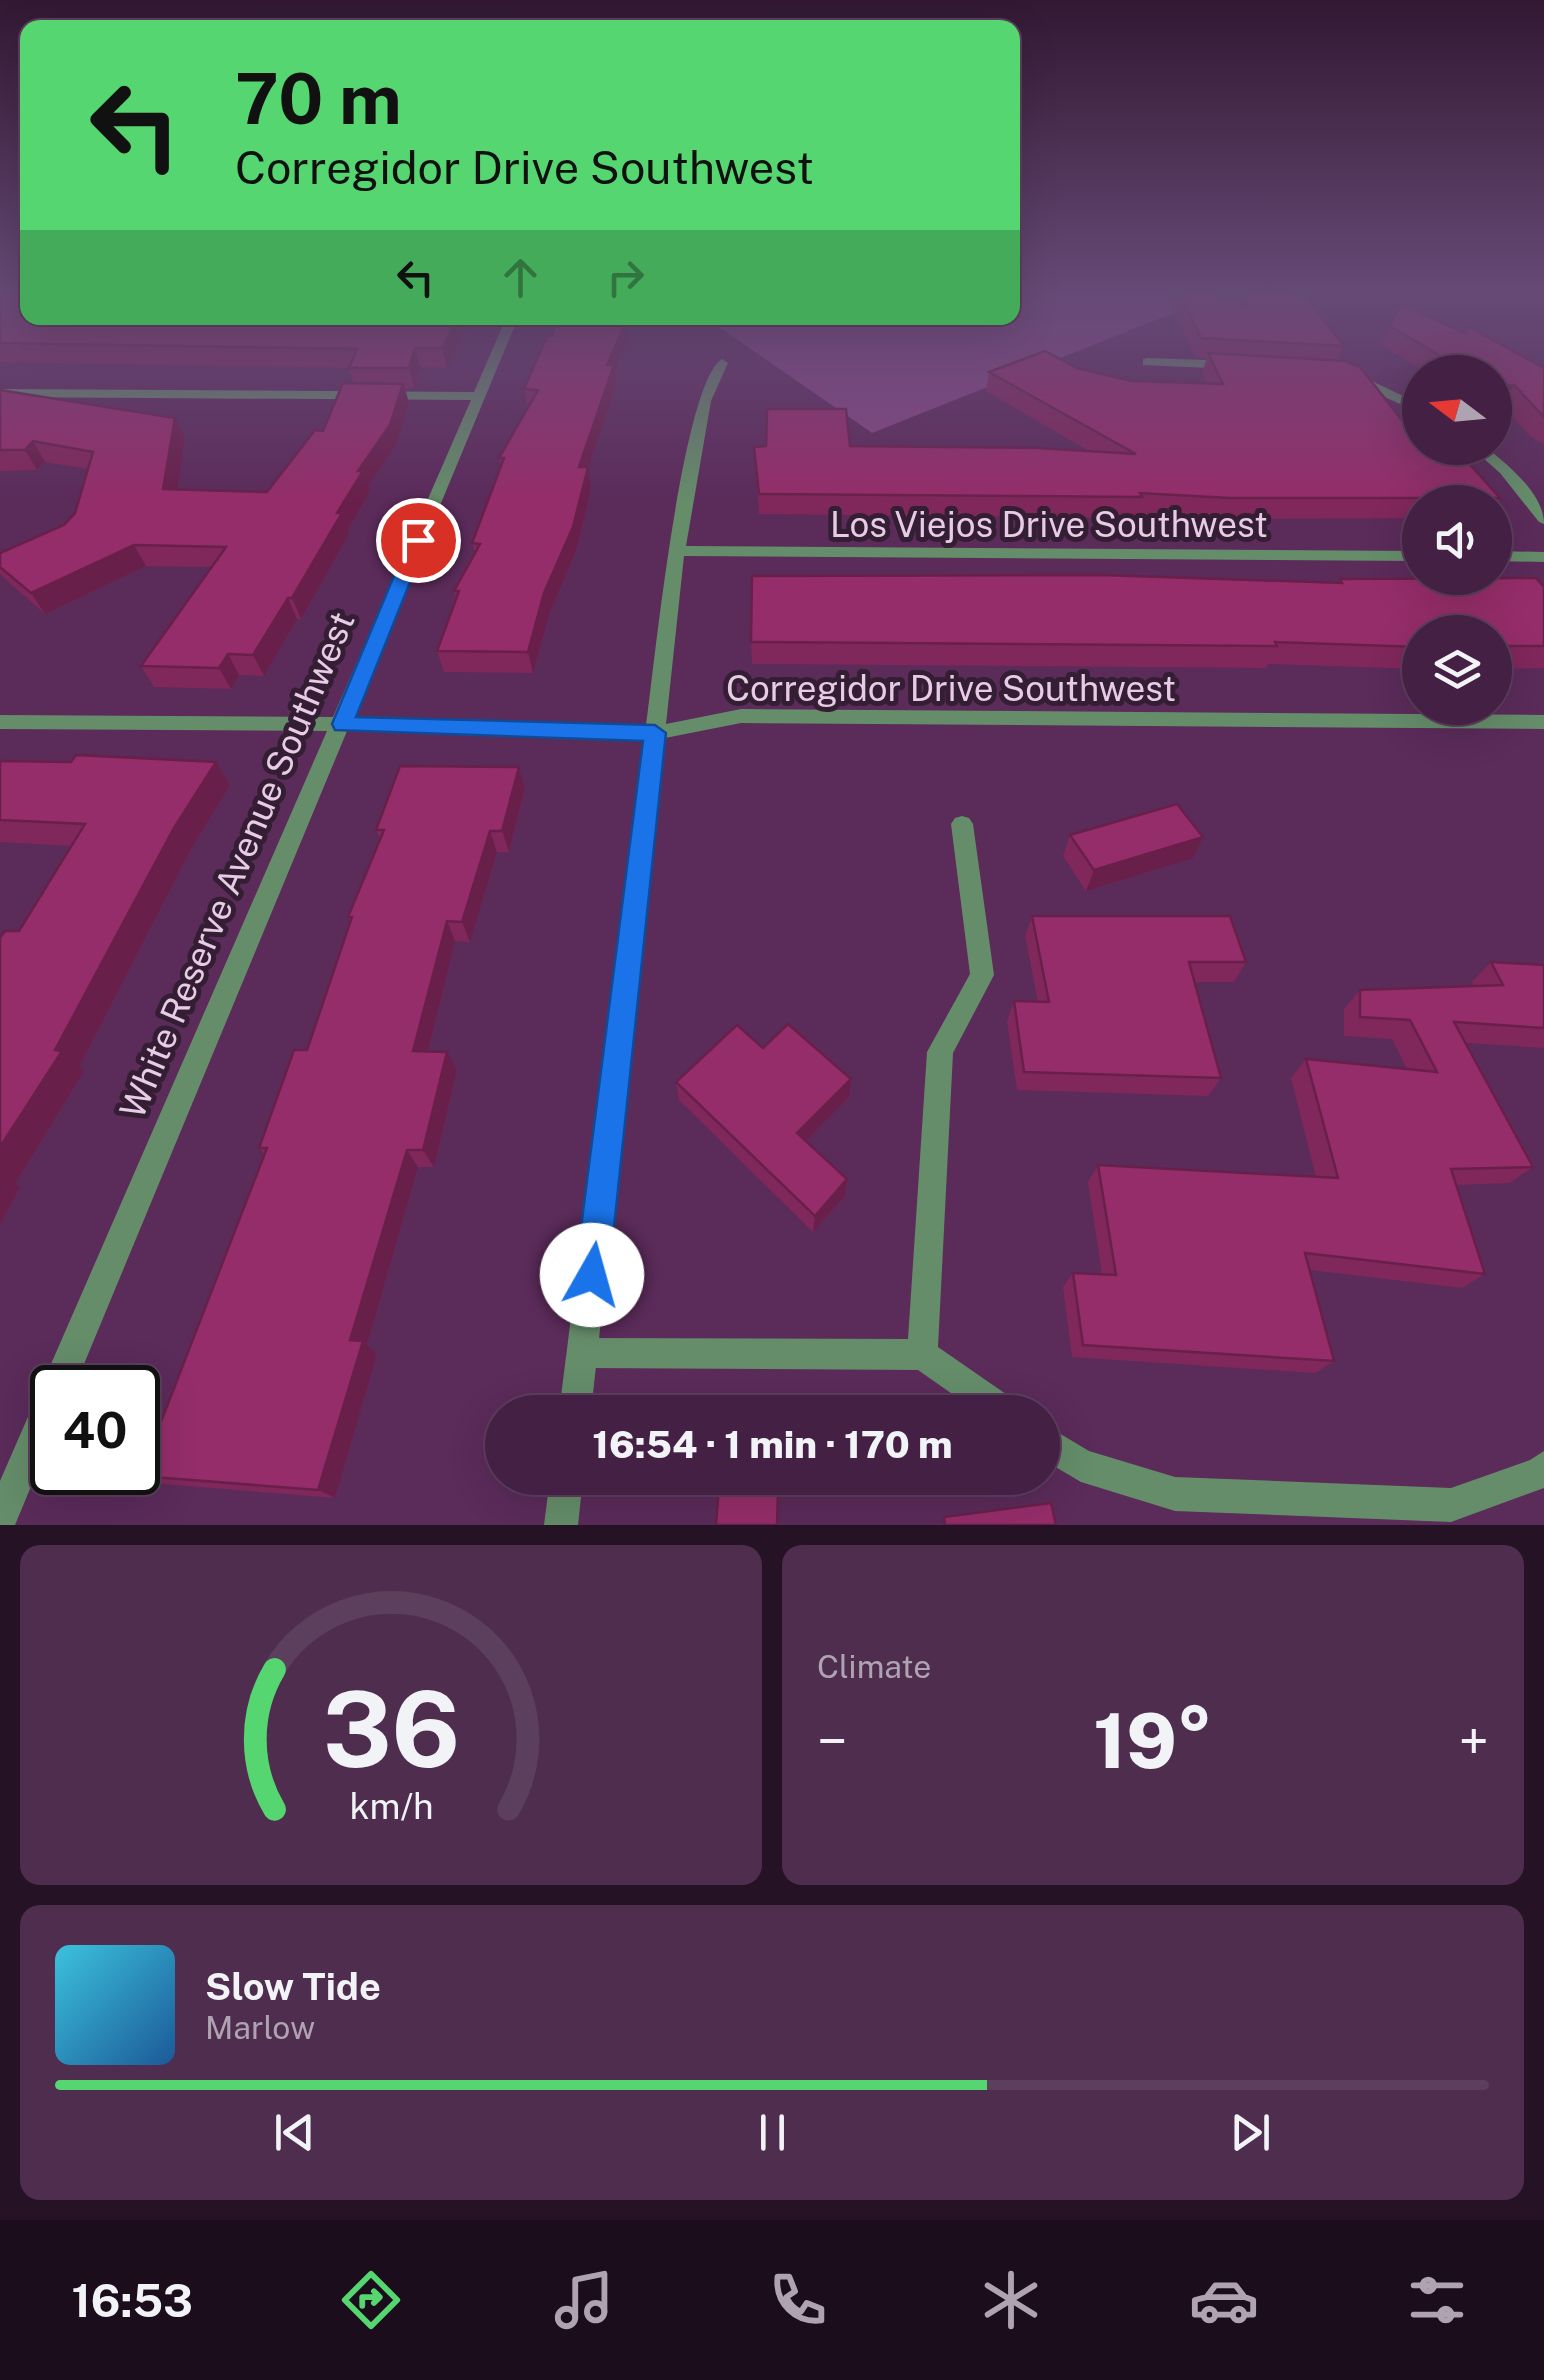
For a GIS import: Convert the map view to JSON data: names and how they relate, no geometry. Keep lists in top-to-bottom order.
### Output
{
  "streets": {
    "street": ["Los Viejos Drive Southwest", "Corregidor Drive Southwest", "White Reserve Avenue Southwest"]
  },
  "crossings": [
    ["Corregidor Drive Southwest", "White Reserve Avenue Southwest"]
  ],
  "north": "left",
  "page": {
    "turn": ["70 m", "Corregidor Drive Southwest"],
    "limit": "40",
    "trip": "16:54 · 1 min · 170 m",
    "tile": "Climate",
    "heat": ["−", "19°", "+"],
    "song": ["Slow Tide", "Marlow"],
    "tabs": "16:53",
    "gauge": ["36", "km/h"]
  }
}
